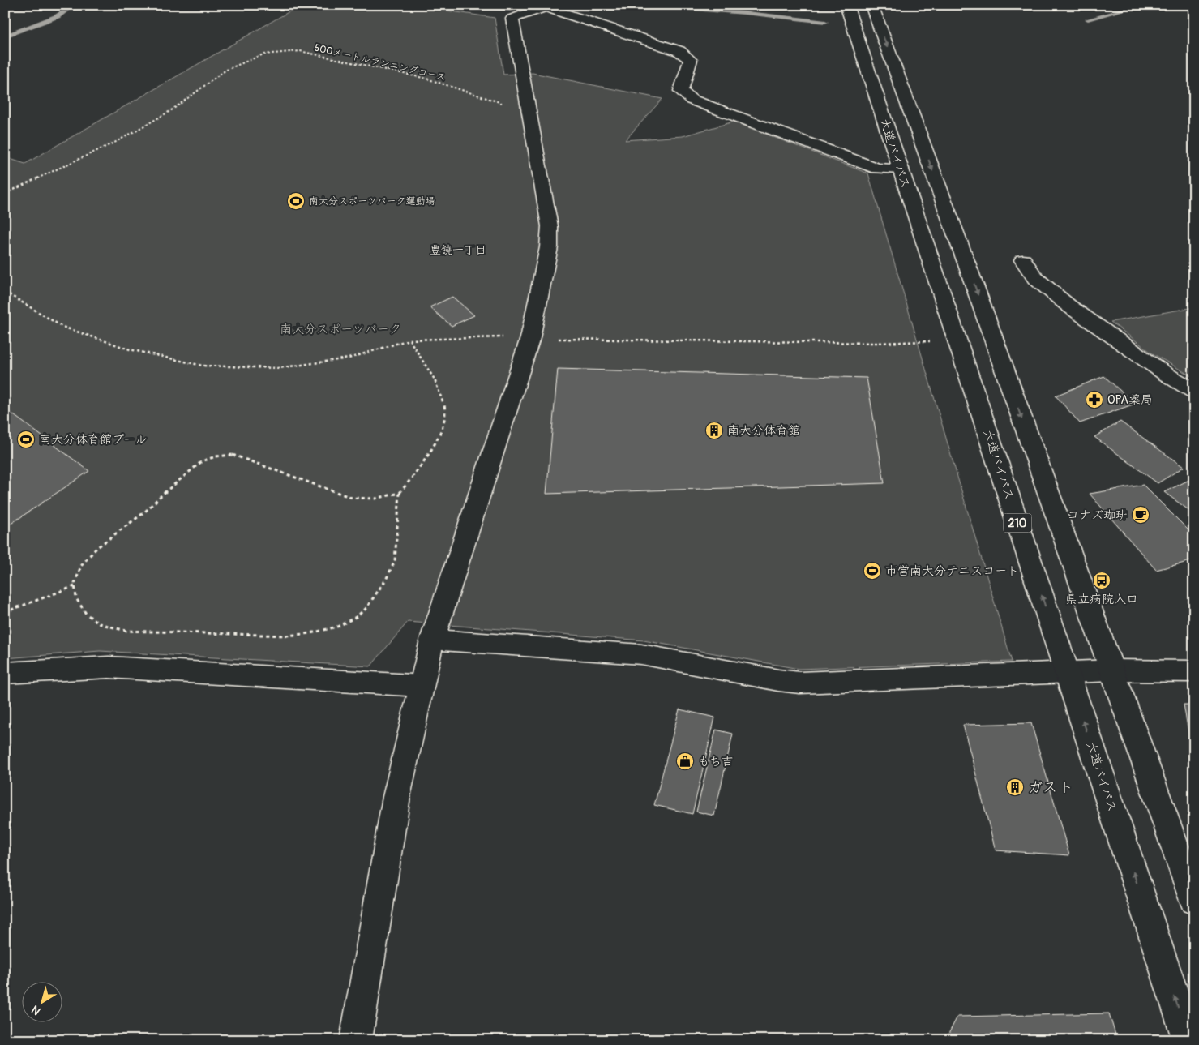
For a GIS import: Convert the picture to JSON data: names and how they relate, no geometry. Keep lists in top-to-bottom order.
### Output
{
  "streets": {
    "main road": ["大道バイパス", "210"],
    "path": ["500メートルランニングコース"]
  },
  "districts": ["豊饒一丁目"],
  "parks": ["南大分スポーツパーク"],
  "places": {
    "sports": ["南大分スポーツパーク運動場", "南大分体育館プール", "市営南大分テニスコート"],
    "pharmacy": ["OPA薬局"],
    "building": ["南大分体育館", "ガスト"],
    "cafe": ["コナズ珈琲"],
    "bus stop": ["県立病院入口"],
    "shop": ["もち吉"]
  },
  "north": "bottom left"
}
